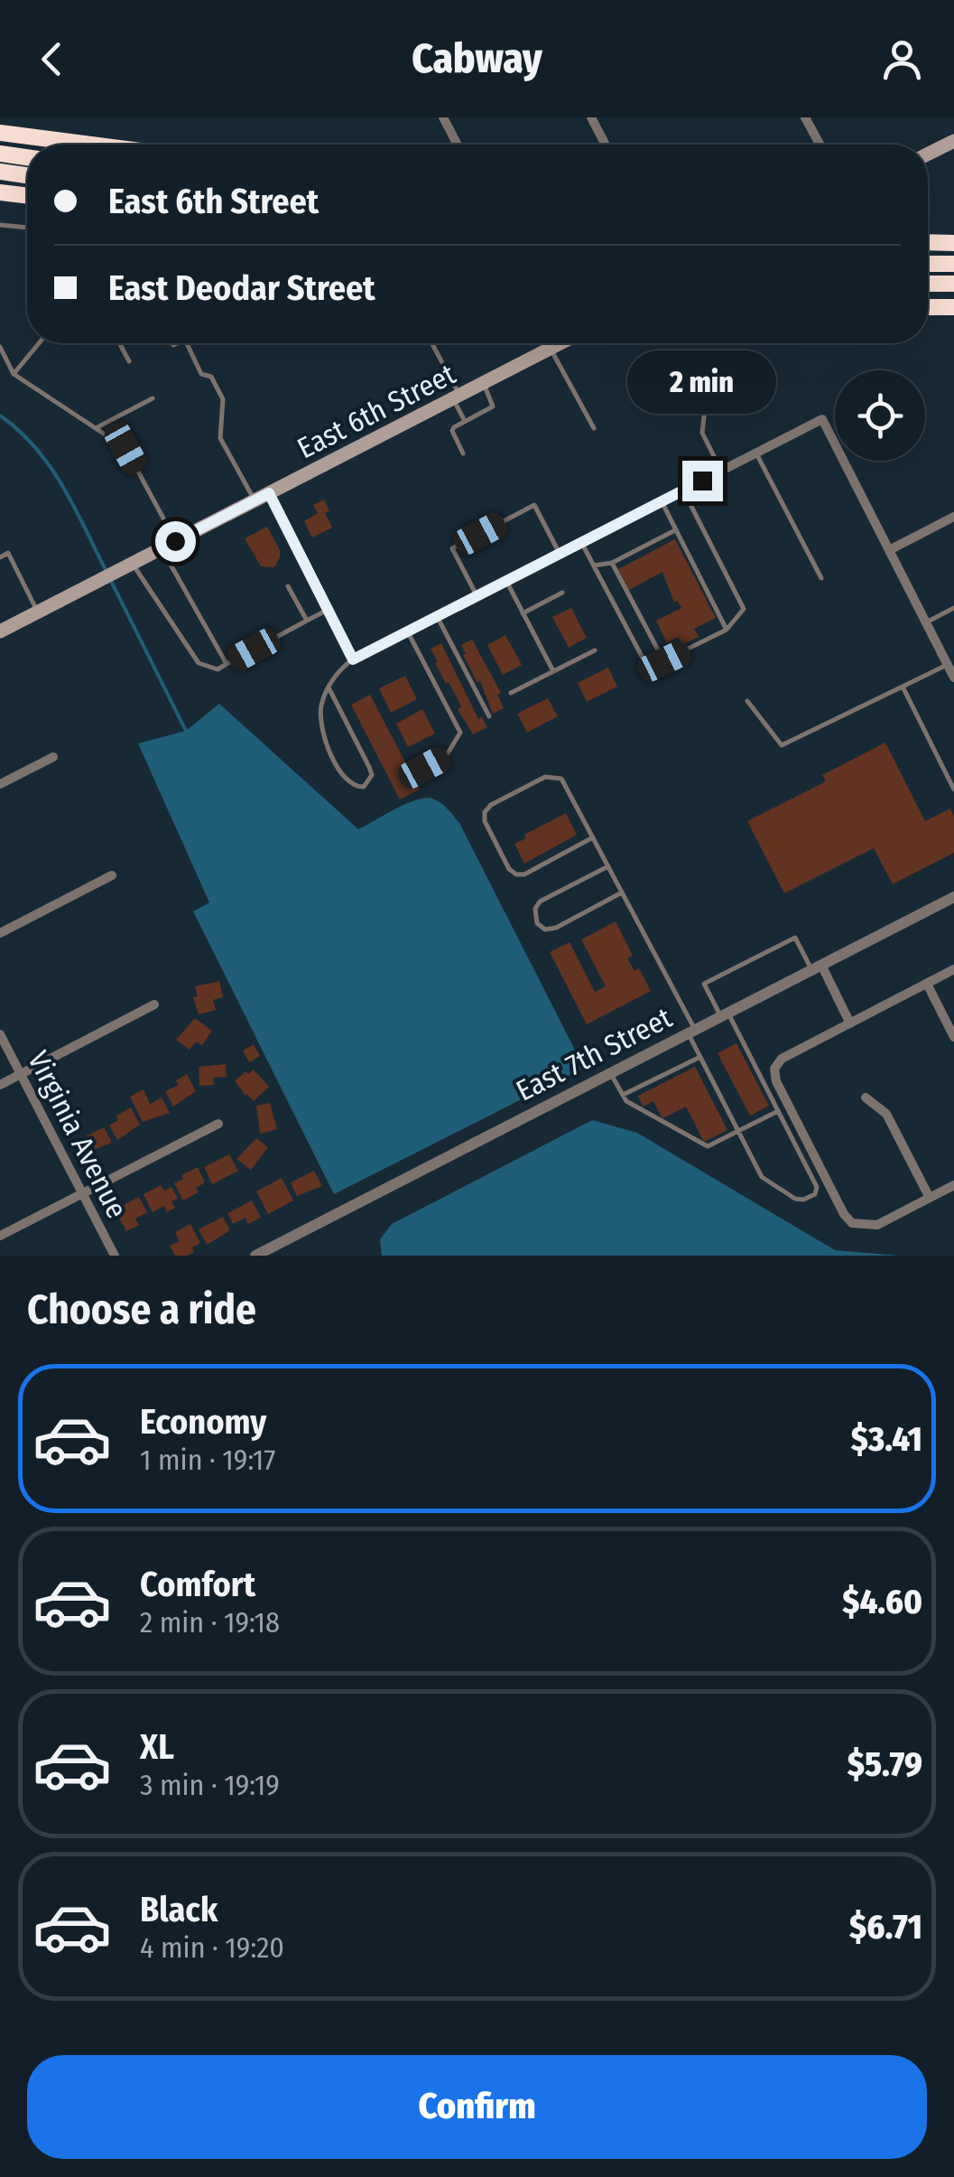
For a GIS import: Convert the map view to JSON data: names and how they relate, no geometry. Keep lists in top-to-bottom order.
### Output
{
  "streets": {
    "main road": ["East 6th Street"],
    "street": ["East 7th Street", "Virginia Avenue"]
  },
  "page": {
    "header": "Cabway",
    "banner": ["East 6th Street", "East Deodar Street"],
    "bubble": "2 min",
    "heading": "Choose a ride",
    "list": [
      {
        "name": "Economy",
        "note": "1 min · 19:17",
        "value": "$3.41"
      },
      {
        "name": "Comfort",
        "note": "2 min · 19:18",
        "value": "$4.60"
      },
      {
        "name": "XL",
        "note": "3 min · 19:19",
        "value": "$5.79"
      },
      {
        "name": "Black",
        "note": "4 min · 19:20",
        "value": "$6.71"
      }
    ],
    "buttons": "Confirm"
  }
}
